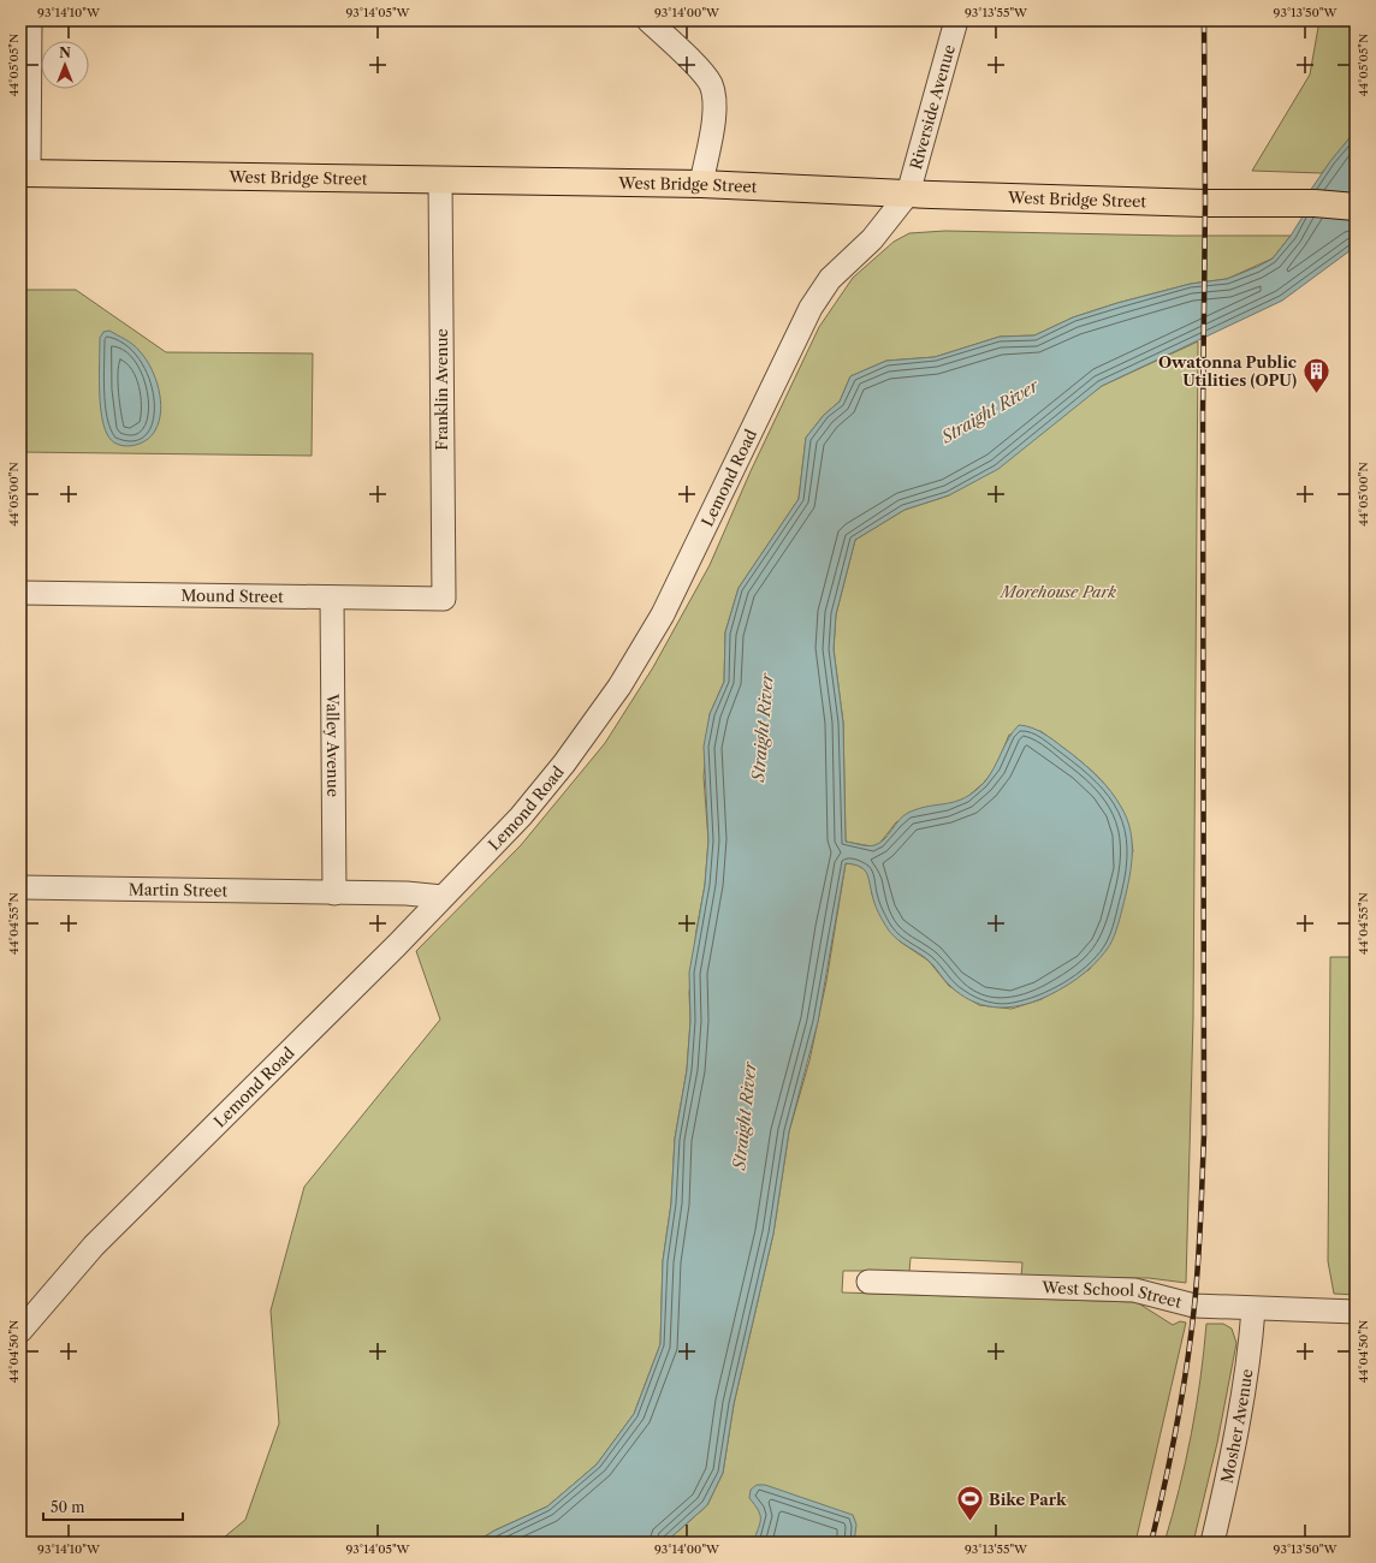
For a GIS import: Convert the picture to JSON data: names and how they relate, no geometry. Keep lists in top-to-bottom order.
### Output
{
  "streets": {
    "main road": ["West Bridge Street"],
    "street": [
      "Riverside Avenue",
      "Franklin Avenue",
      "Lemond Road",
      "Mound Street",
      "Valley Avenue",
      "Martin Street",
      "West School Street",
      "Mosher Avenue"
    ]
  },
  "crossings": [
    ["Riverside Avenue", "West Bridge Street"],
    ["Riverside Avenue", "Lemond Road"],
    ["West Bridge Street", "Franklin Avenue"],
    ["West Bridge Street", "Lemond Road"],
    ["Franklin Avenue", "Mound Street"],
    ["Lemond Road", "Martin Street"],
    ["Mound Street", "Valley Avenue"],
    ["Valley Avenue", "Martin Street"],
    ["West School Street", "Mosher Avenue"]
  ],
  "water": ["Straight River"],
  "parks": ["Morehouse Park"],
  "places": {
    "building": ["Owatonna Public Utilities (OPU)"],
    "sports": ["Bike Park"]
  },
  "scale_bar": "50 m",
  "north": "top",
  "coordinates": [
    "93°14'10\"W",
    "93°14'05\"W",
    "93°14'00\"W",
    "93°13'55\"W",
    "93°13'50\"W",
    "44°05'05\"N",
    "44°05'00\"N",
    "44°04'55\"N",
    "44°04'50\"N"
  ]
}
